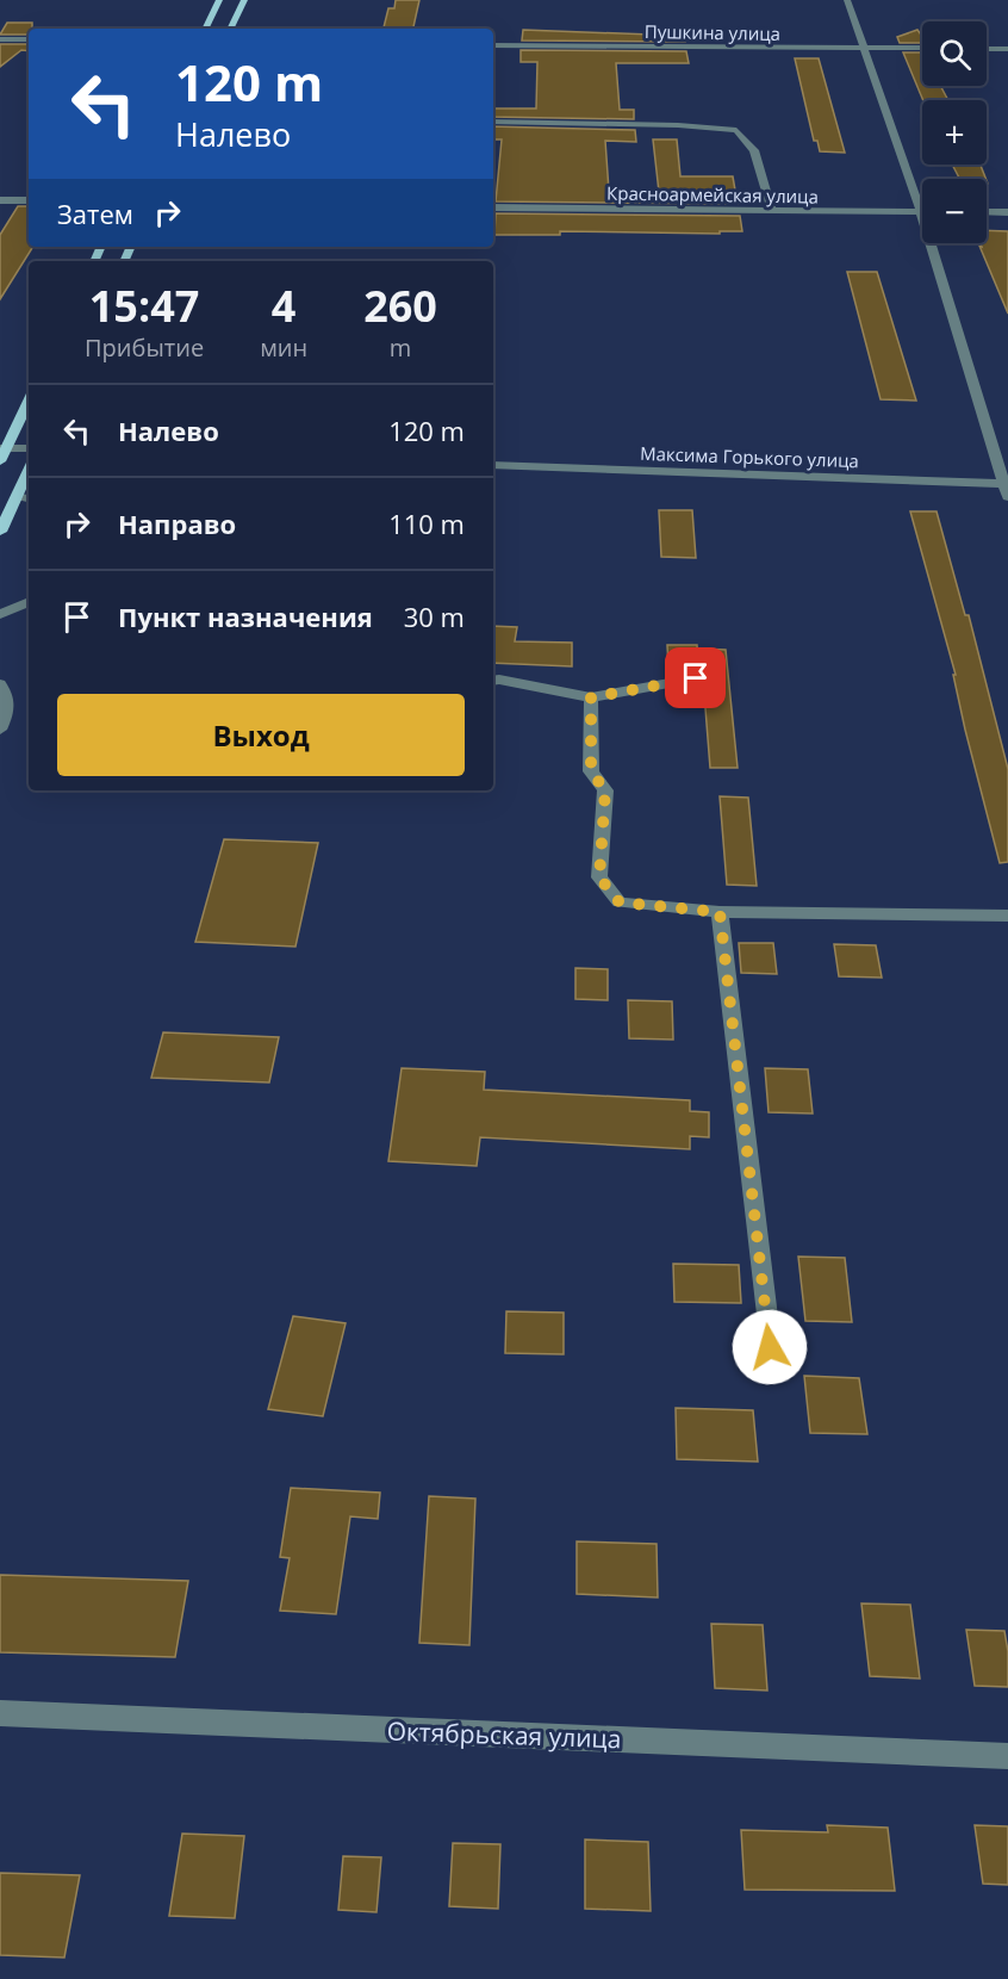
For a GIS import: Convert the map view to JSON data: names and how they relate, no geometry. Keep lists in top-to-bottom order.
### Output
{
  "streets": {
    "street": [
      "Пушкина улица",
      "Красноармейская улица",
      "Максима Горького улица",
      "Октябрьская улица"
    ]
  },
  "page": {
    "map_buttons": ["+", "−"],
    "turn": ["120 m", "Налево"],
    "then": "Затем",
    "eta": [
      "15:47",
      "Прибытие",
      "4",
      "мин",
      "260",
      "m"
    ],
    "list": [
      {
        "name": "Налево",
        "value": "120 m"
      },
      {
        "name": "Направо",
        "value": "110 m"
      },
      {
        "name": "Пункт назначения",
        "value": "30 m"
      }
    ],
    "buttons": "Выход"
  }
}
